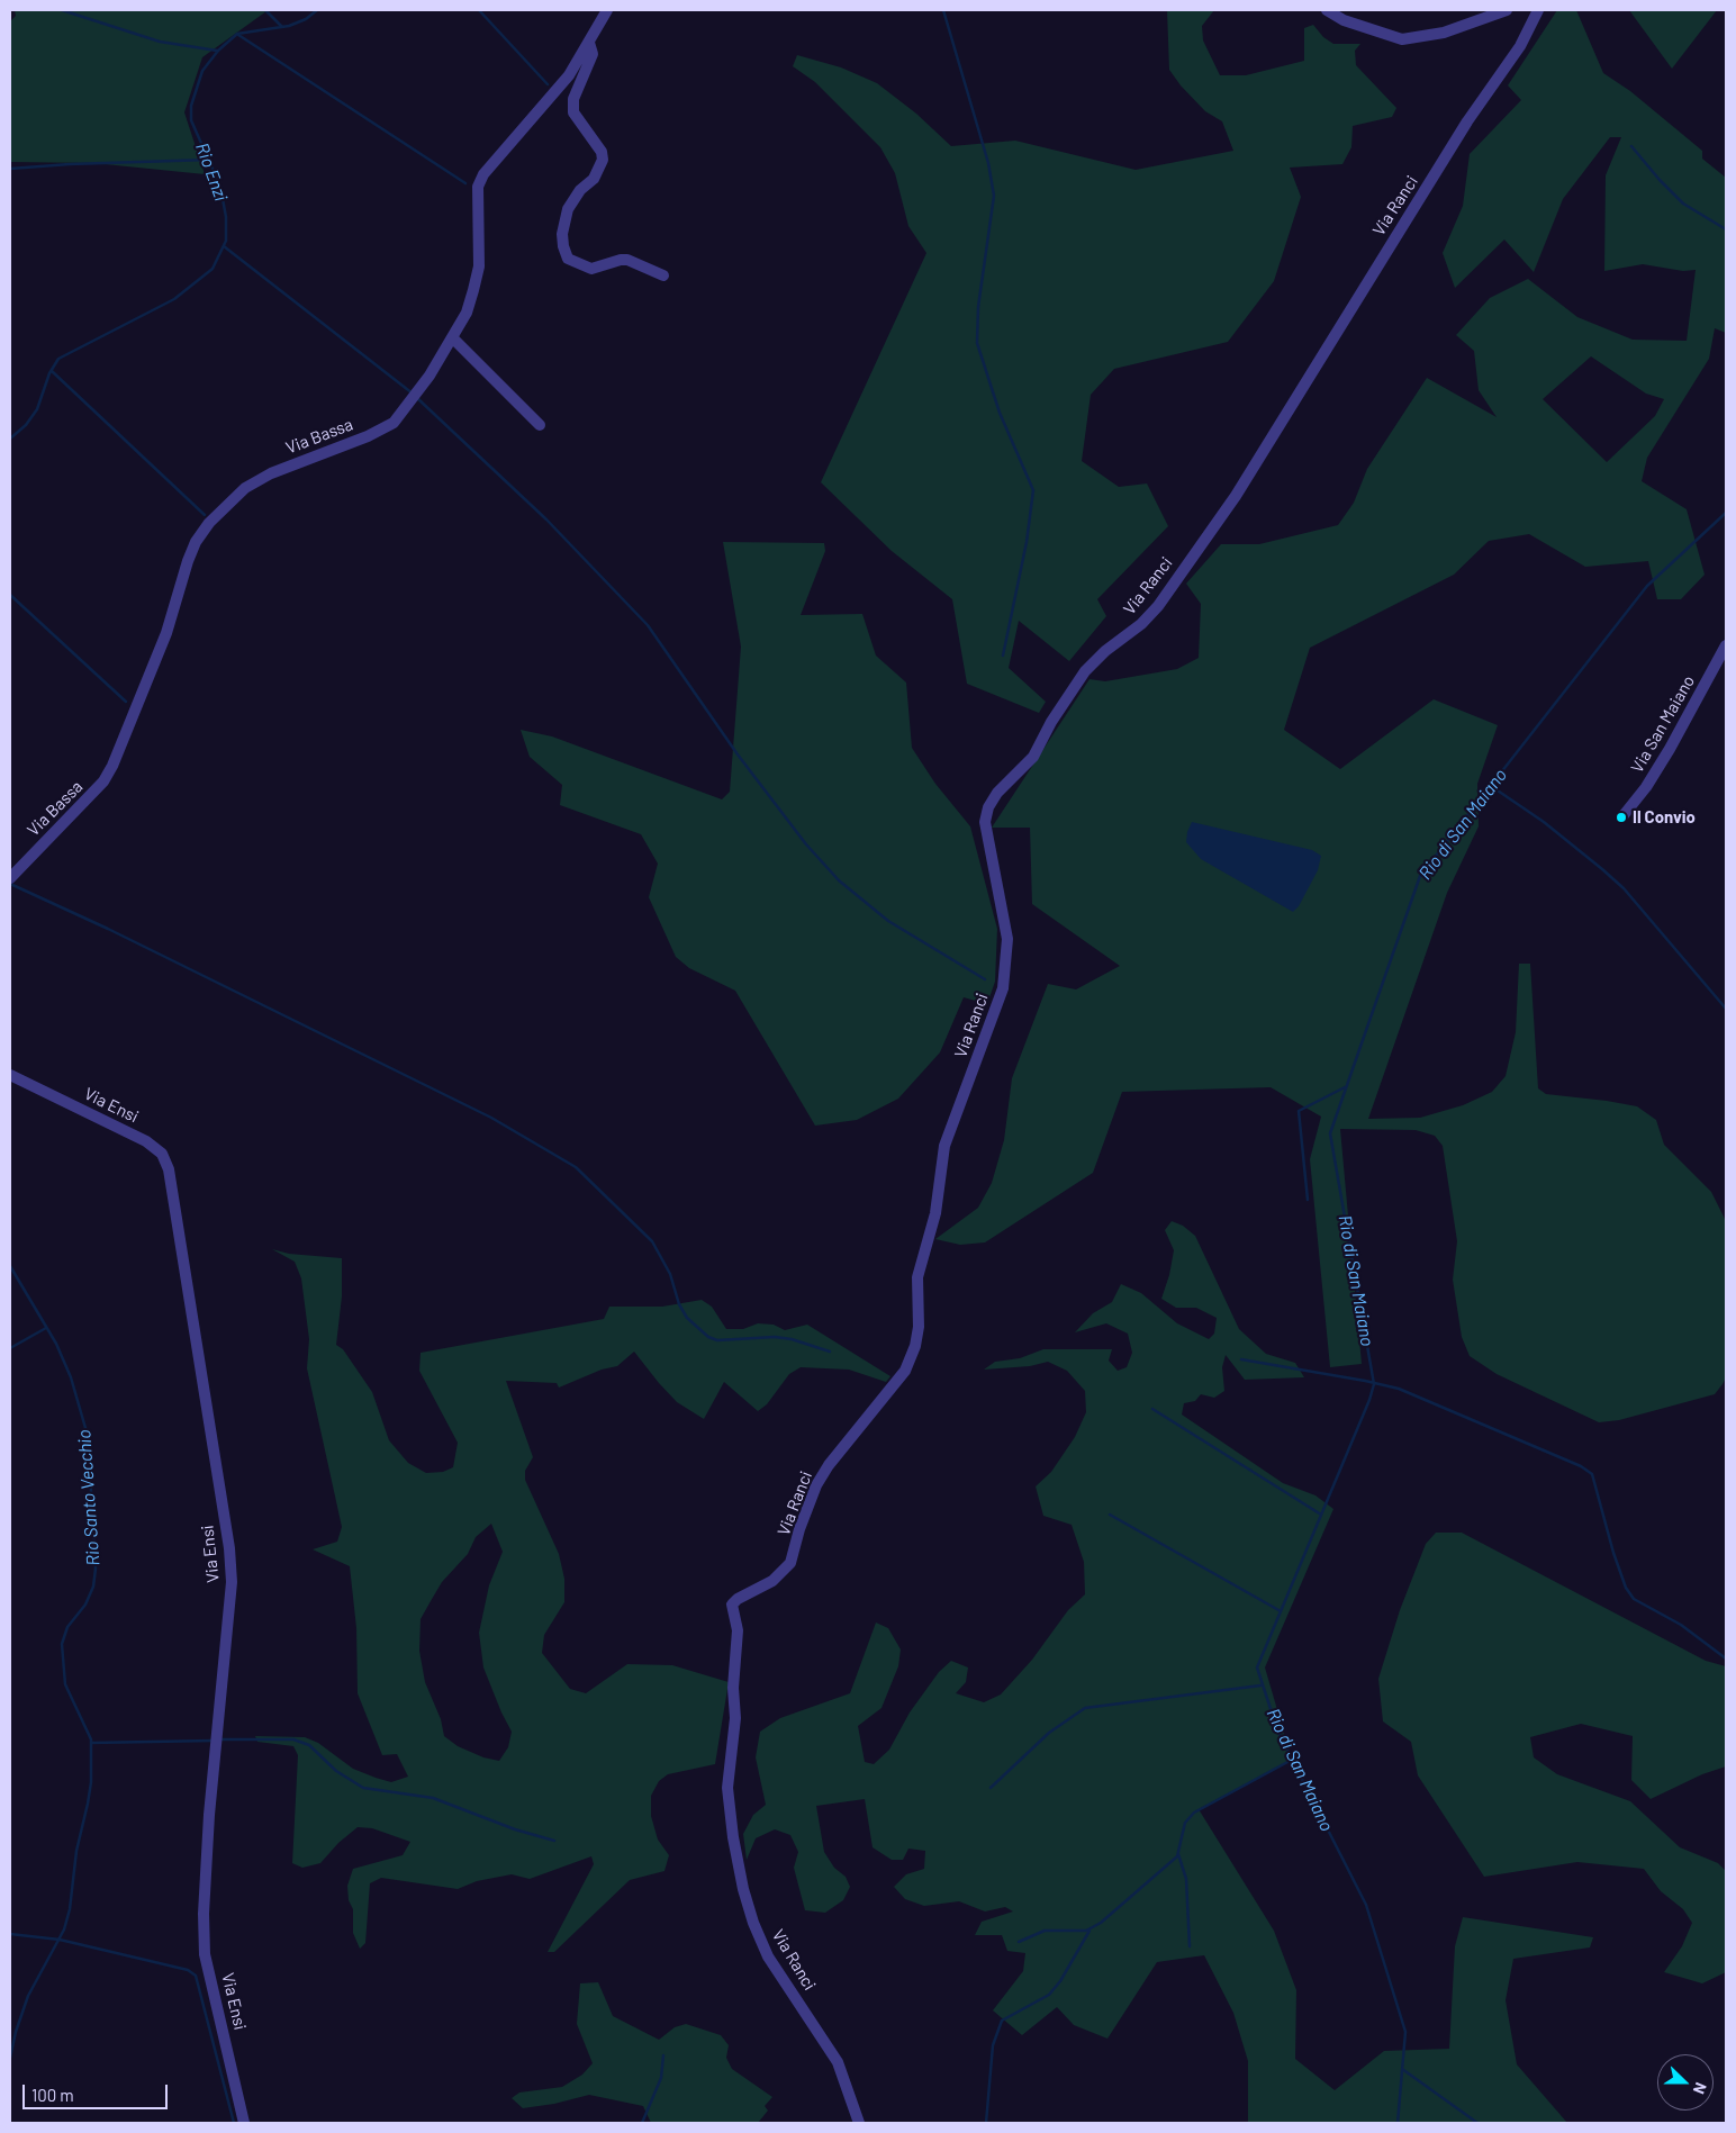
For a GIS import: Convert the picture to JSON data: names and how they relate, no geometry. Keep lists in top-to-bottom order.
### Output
{
  "streets": {
    "street": [
      "Via Ranci",
      "Via Bassa",
      "Via San Maiano",
      "Via Ensi"
    ]
  },
  "water": ["Rio Enzi", "Rio di San Maiano", "Rio Santo Vecchio"],
  "places": ["Il Convio"],
  "scale_bar": "100 m",
  "north": "right"
}
